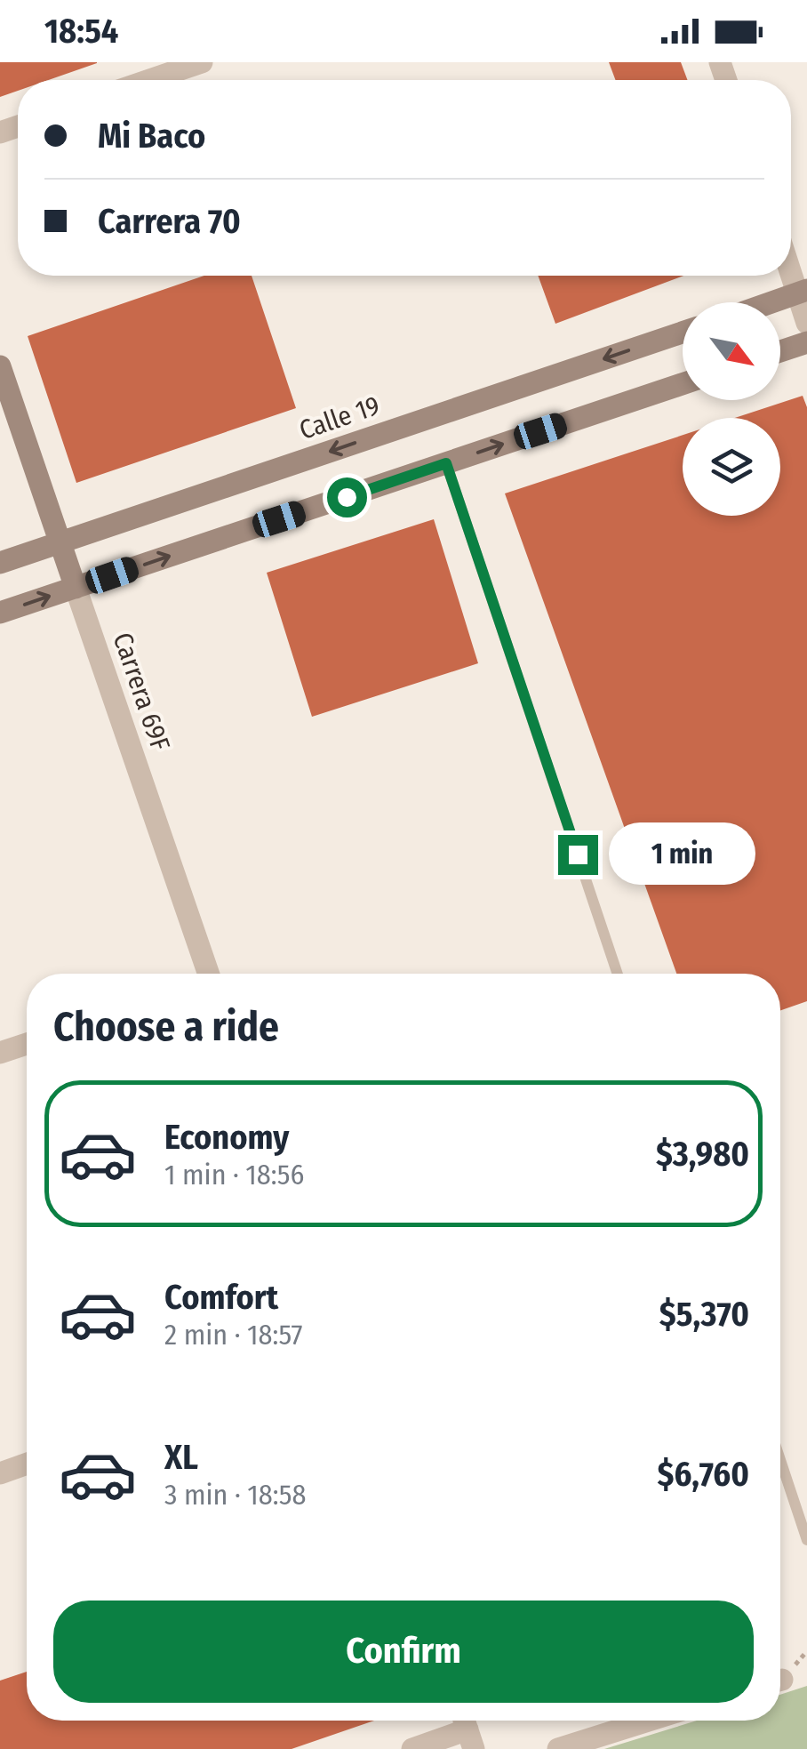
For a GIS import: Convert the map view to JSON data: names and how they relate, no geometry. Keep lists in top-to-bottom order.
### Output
{
  "streets": {
    "street": ["Calle 19", "Carrera 69F"]
  },
  "crossings": [
    ["Calle 19", "Carrera 69F"]
  ],
  "north": "bottom right",
  "page": {
    "status": "18:54",
    "banner": ["Mi Baco", "Carrera 70"],
    "bubble": "1 min",
    "heading": "Choose a ride",
    "list": [
      {
        "name": "Economy",
        "note": "1 min · 18:56",
        "value": "$3,980"
      },
      {
        "name": "Comfort",
        "note": "2 min · 18:57",
        "value": "$5,370"
      },
      {
        "name": "XL",
        "note": "3 min · 18:58",
        "value": "$6,760"
      }
    ],
    "buttons": "Confirm"
  }
}
